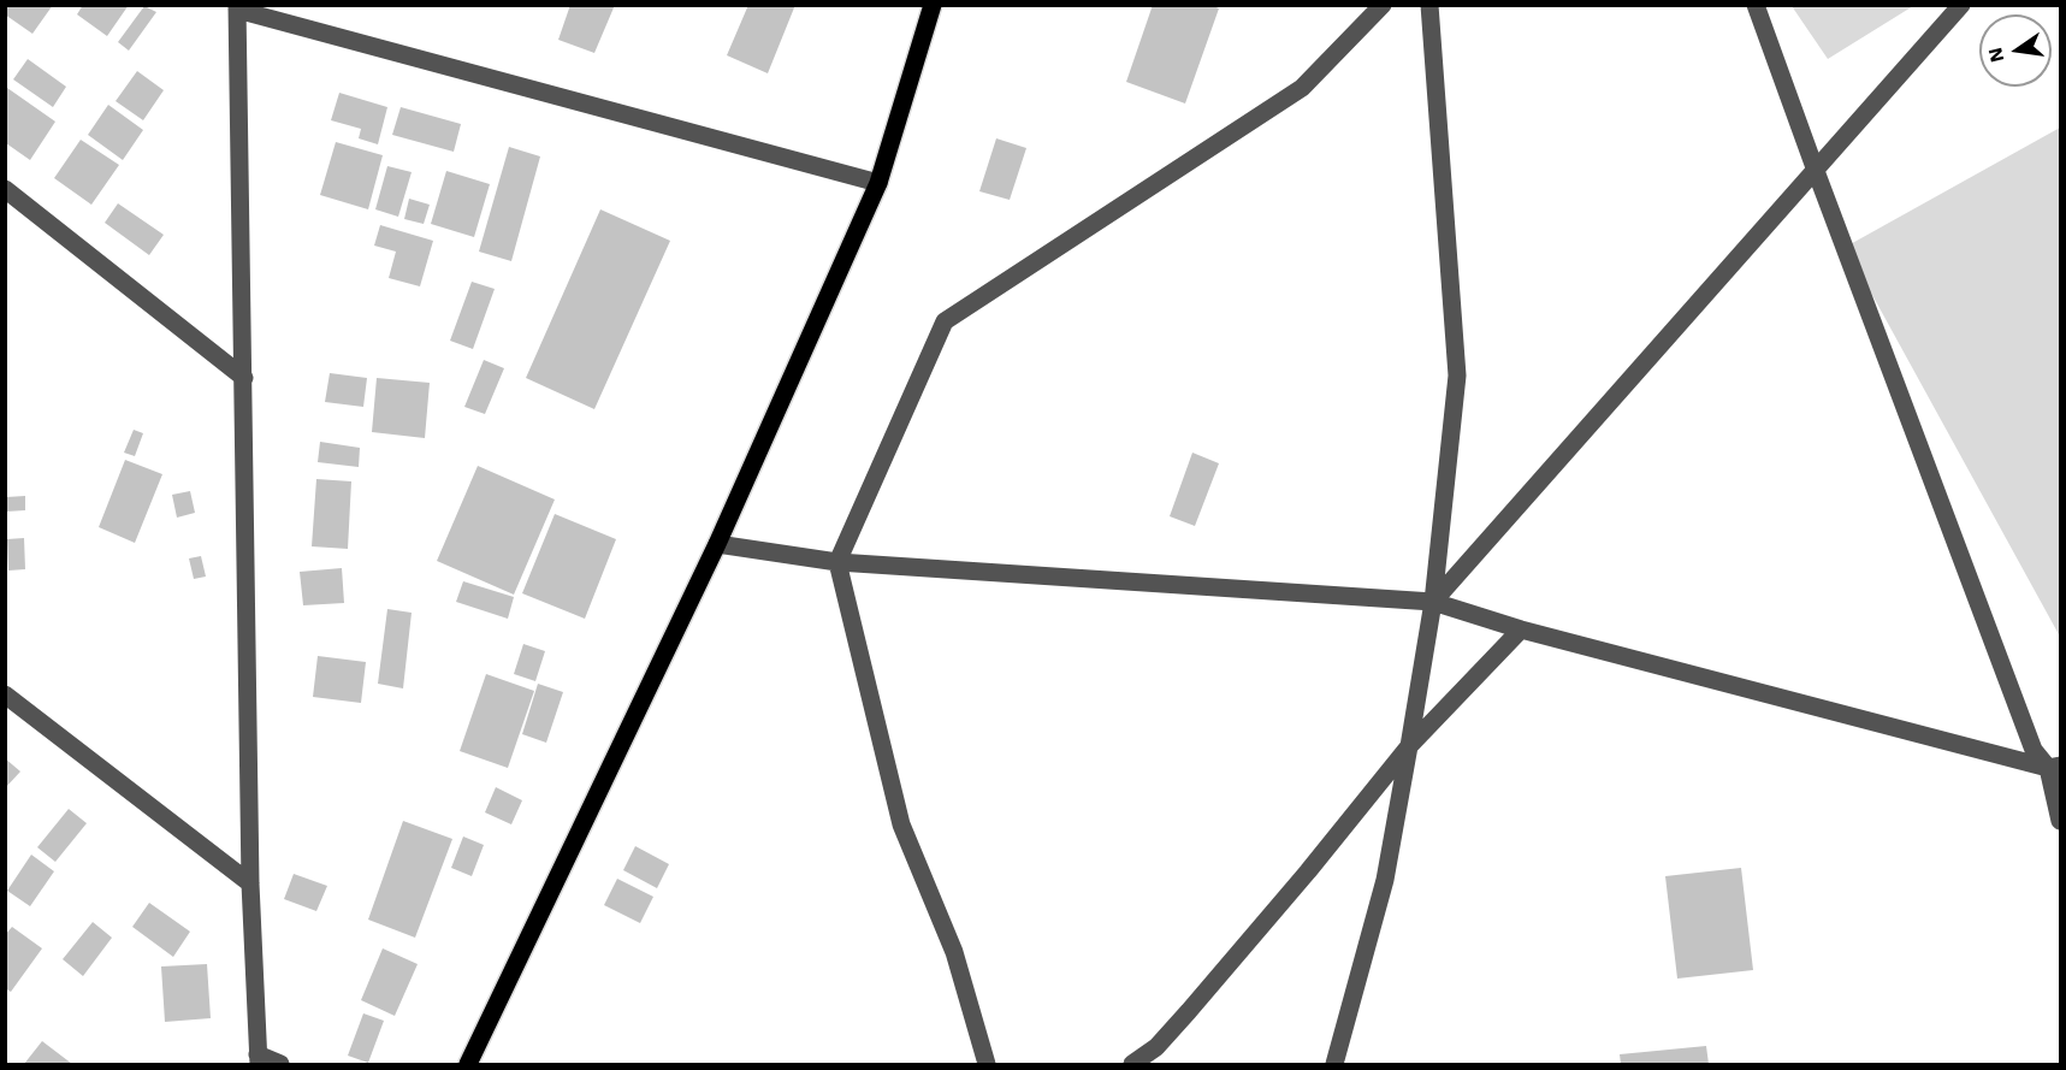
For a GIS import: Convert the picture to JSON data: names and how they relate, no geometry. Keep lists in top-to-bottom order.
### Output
{
  "north": "left"
}
